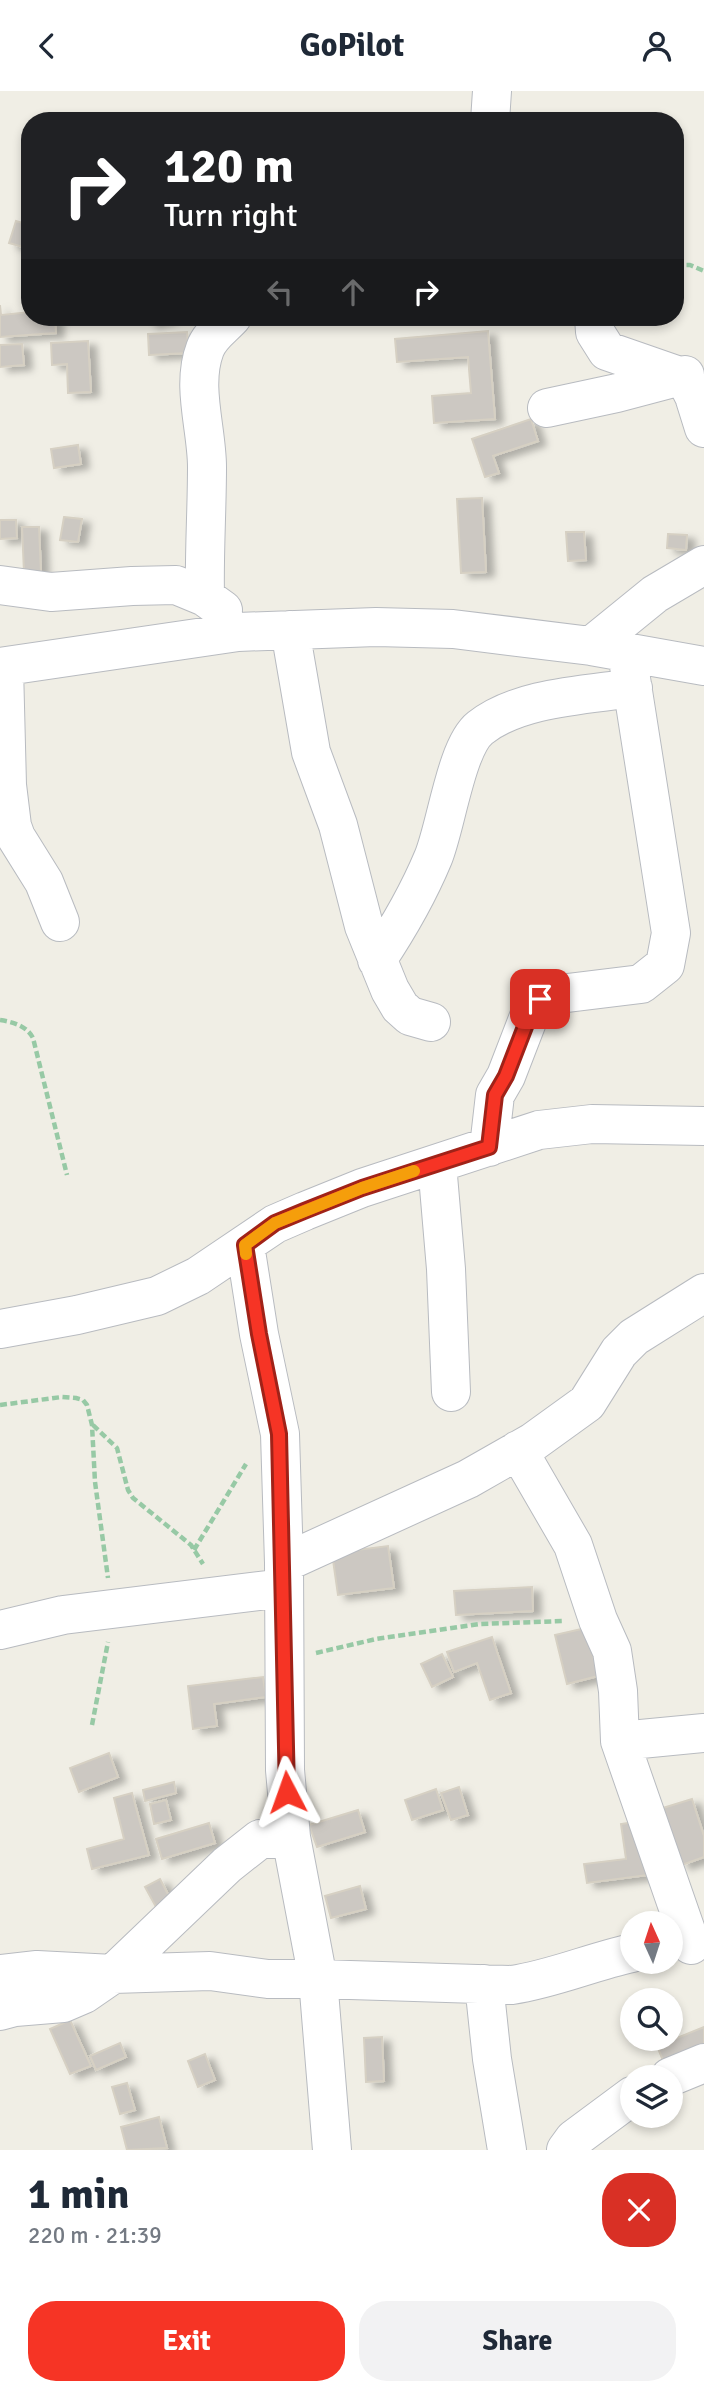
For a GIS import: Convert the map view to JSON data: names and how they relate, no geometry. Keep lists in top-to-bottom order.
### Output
{
  "north": "top",
  "page": {
    "header": "GoPilot",
    "turn": ["120 m", "Turn right"],
    "heading": ["1 min", "220 m · 21:39"],
    "buttons": ["Exit", "Share"]
  }
}
